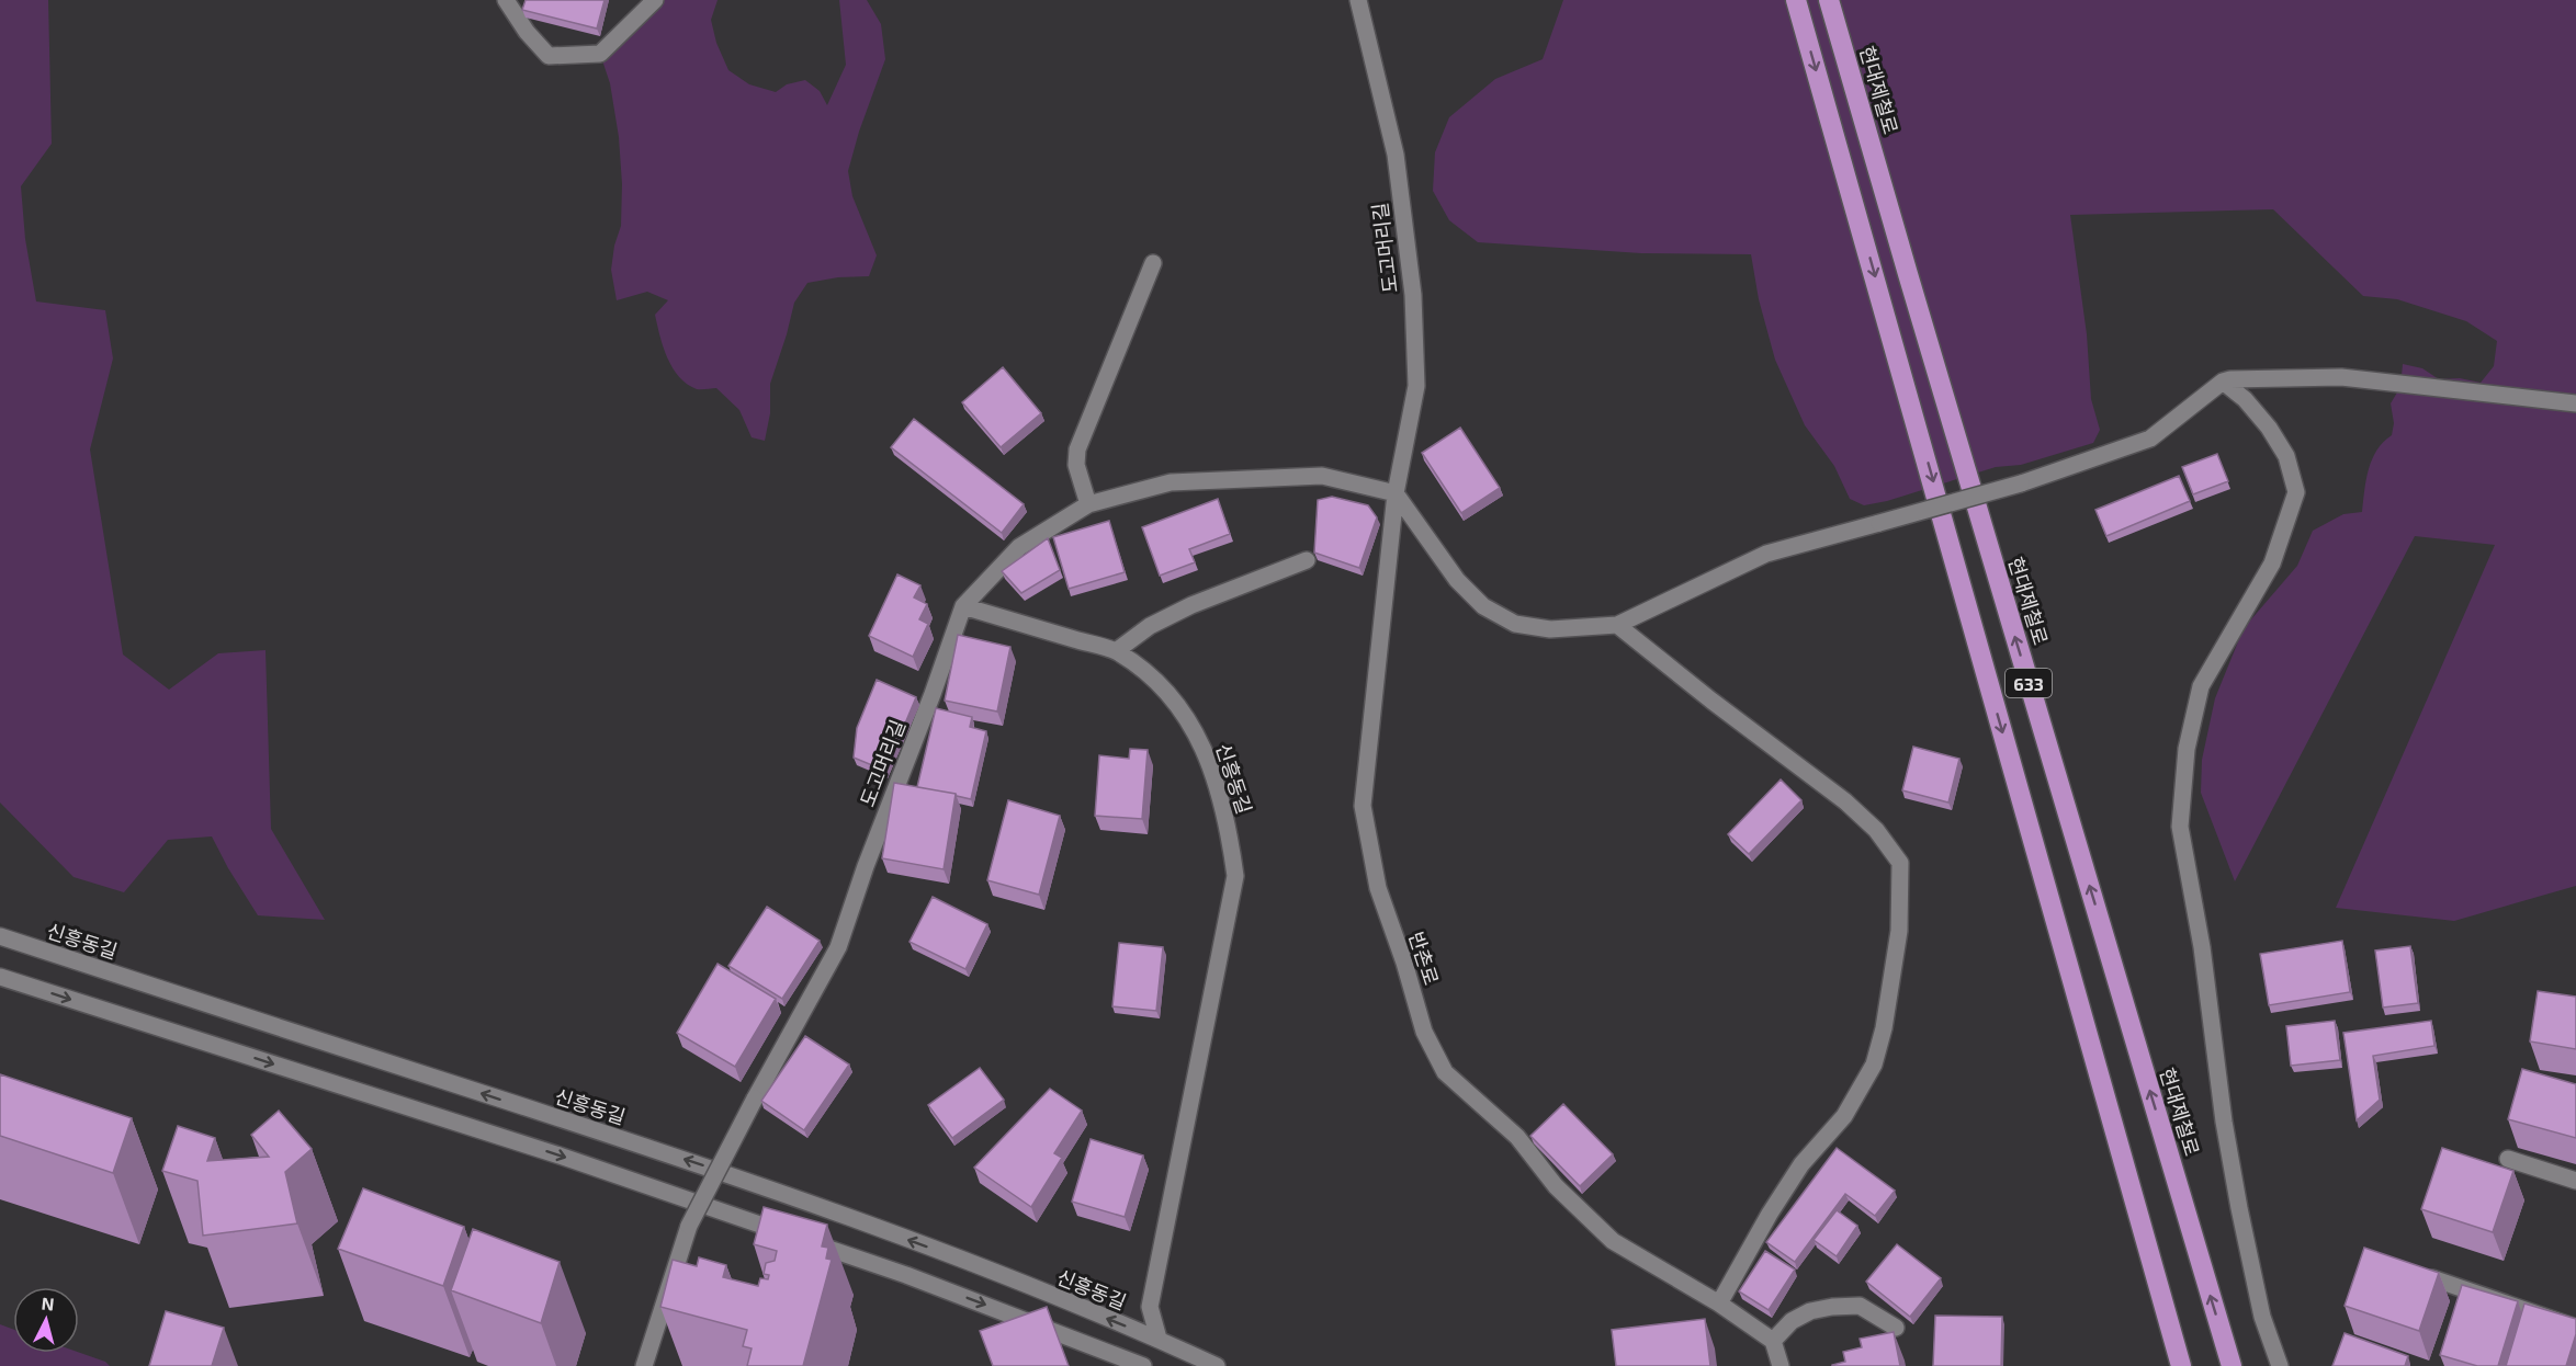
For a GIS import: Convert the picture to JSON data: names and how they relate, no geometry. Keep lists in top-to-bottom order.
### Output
{
  "streets": {
    "highway": ["현대제철로", "633"],
    "street": ["도고머리길", "신흥동길", "반촌로"]
  },
  "crossings": [
    ["도고머리길", "신흥동길"],
    ["도고머리길", "반촌로"]
  ],
  "north": "top"
}
